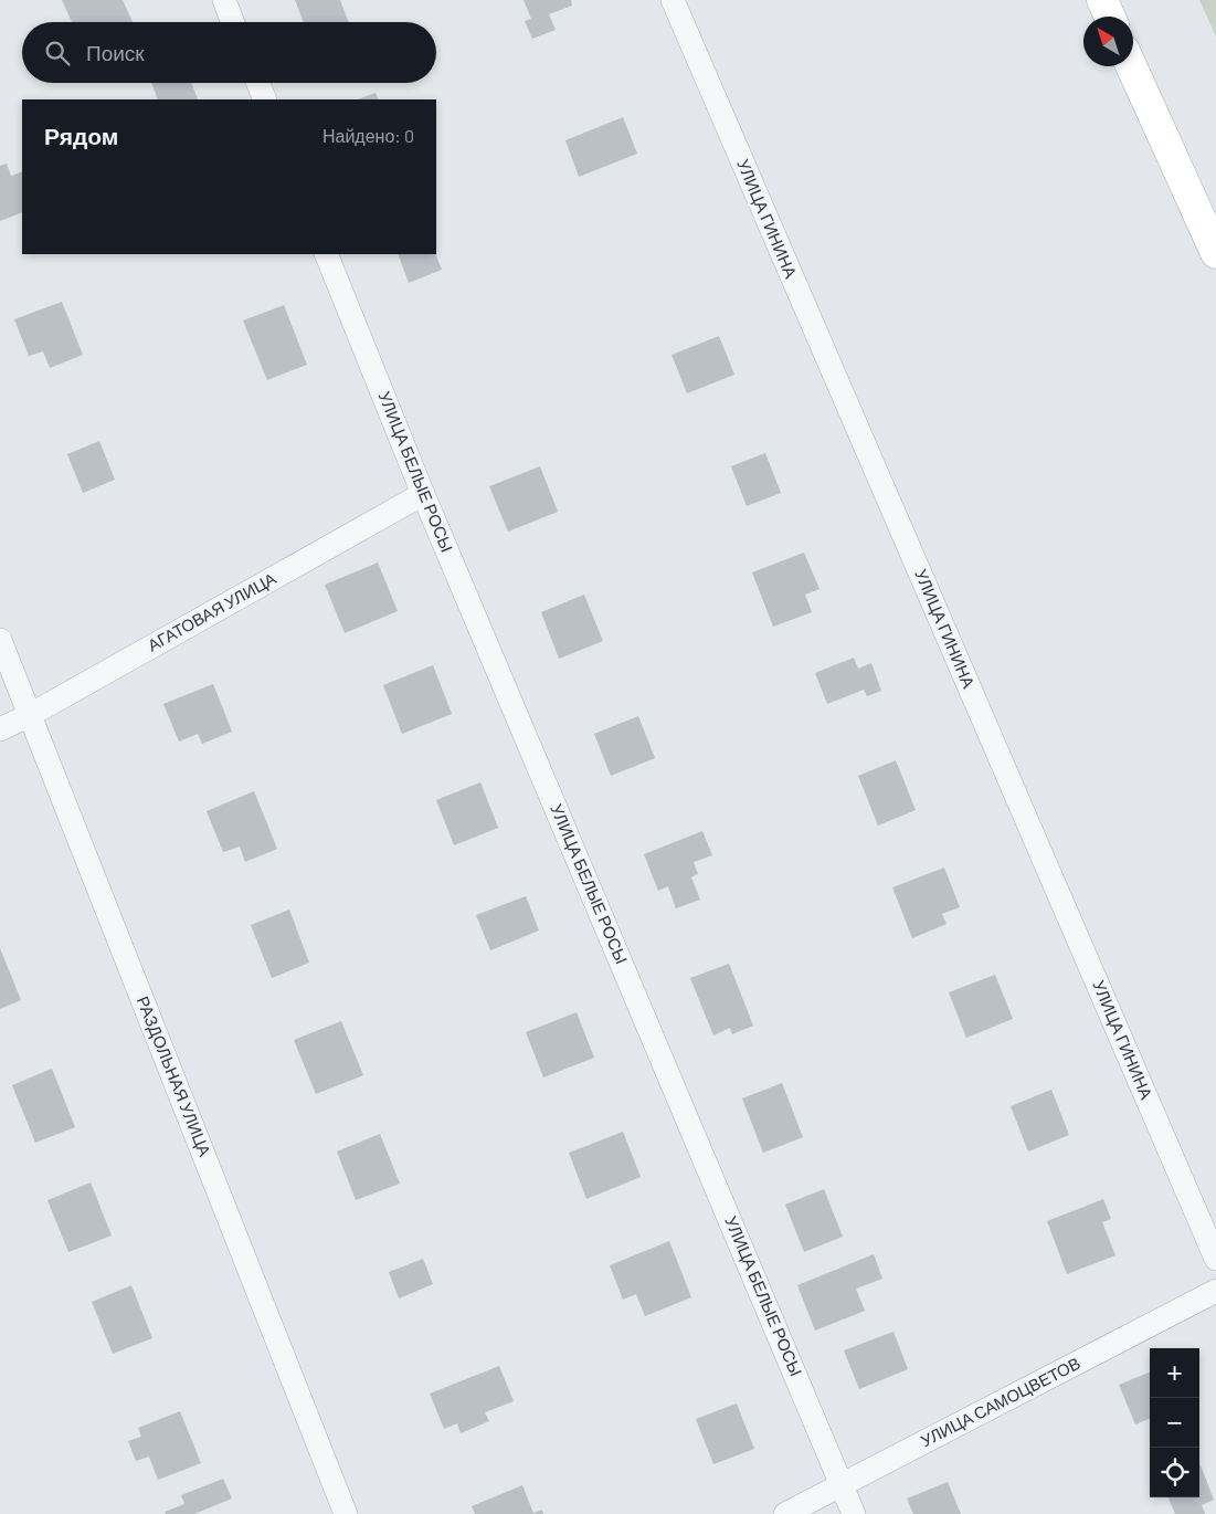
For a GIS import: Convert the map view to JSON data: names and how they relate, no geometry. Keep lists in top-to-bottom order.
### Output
{
  "streets": {
    "street": [
      "УЛИЦА ГИНИНА",
      "УЛИЦА БЕЛЫЕ РОСЫ",
      "АГАТОВАЯ УЛИЦА",
      "РАЗДОЛЬНАЯ УЛИЦА",
      "УЛИЦА САМОЦВЕТОВ"
    ]
  },
  "crossings": [
    ["УЛИЦА БЕЛЫЕ РОСЫ", "АГАТОВАЯ УЛИЦА"],
    ["УЛИЦА БЕЛЫЕ РОСЫ", "УЛИЦА САМОЦВЕТОВ"],
    ["АГАТОВАЯ УЛИЦА", "РАЗДОЛЬНАЯ УЛИЦА"]
  ],
  "north": "top left",
  "page": {
    "search": "Поиск",
    "heading": ["Рядом", "Найдено: 0"],
    "map_buttons": ["+", "−"]
  }
}
